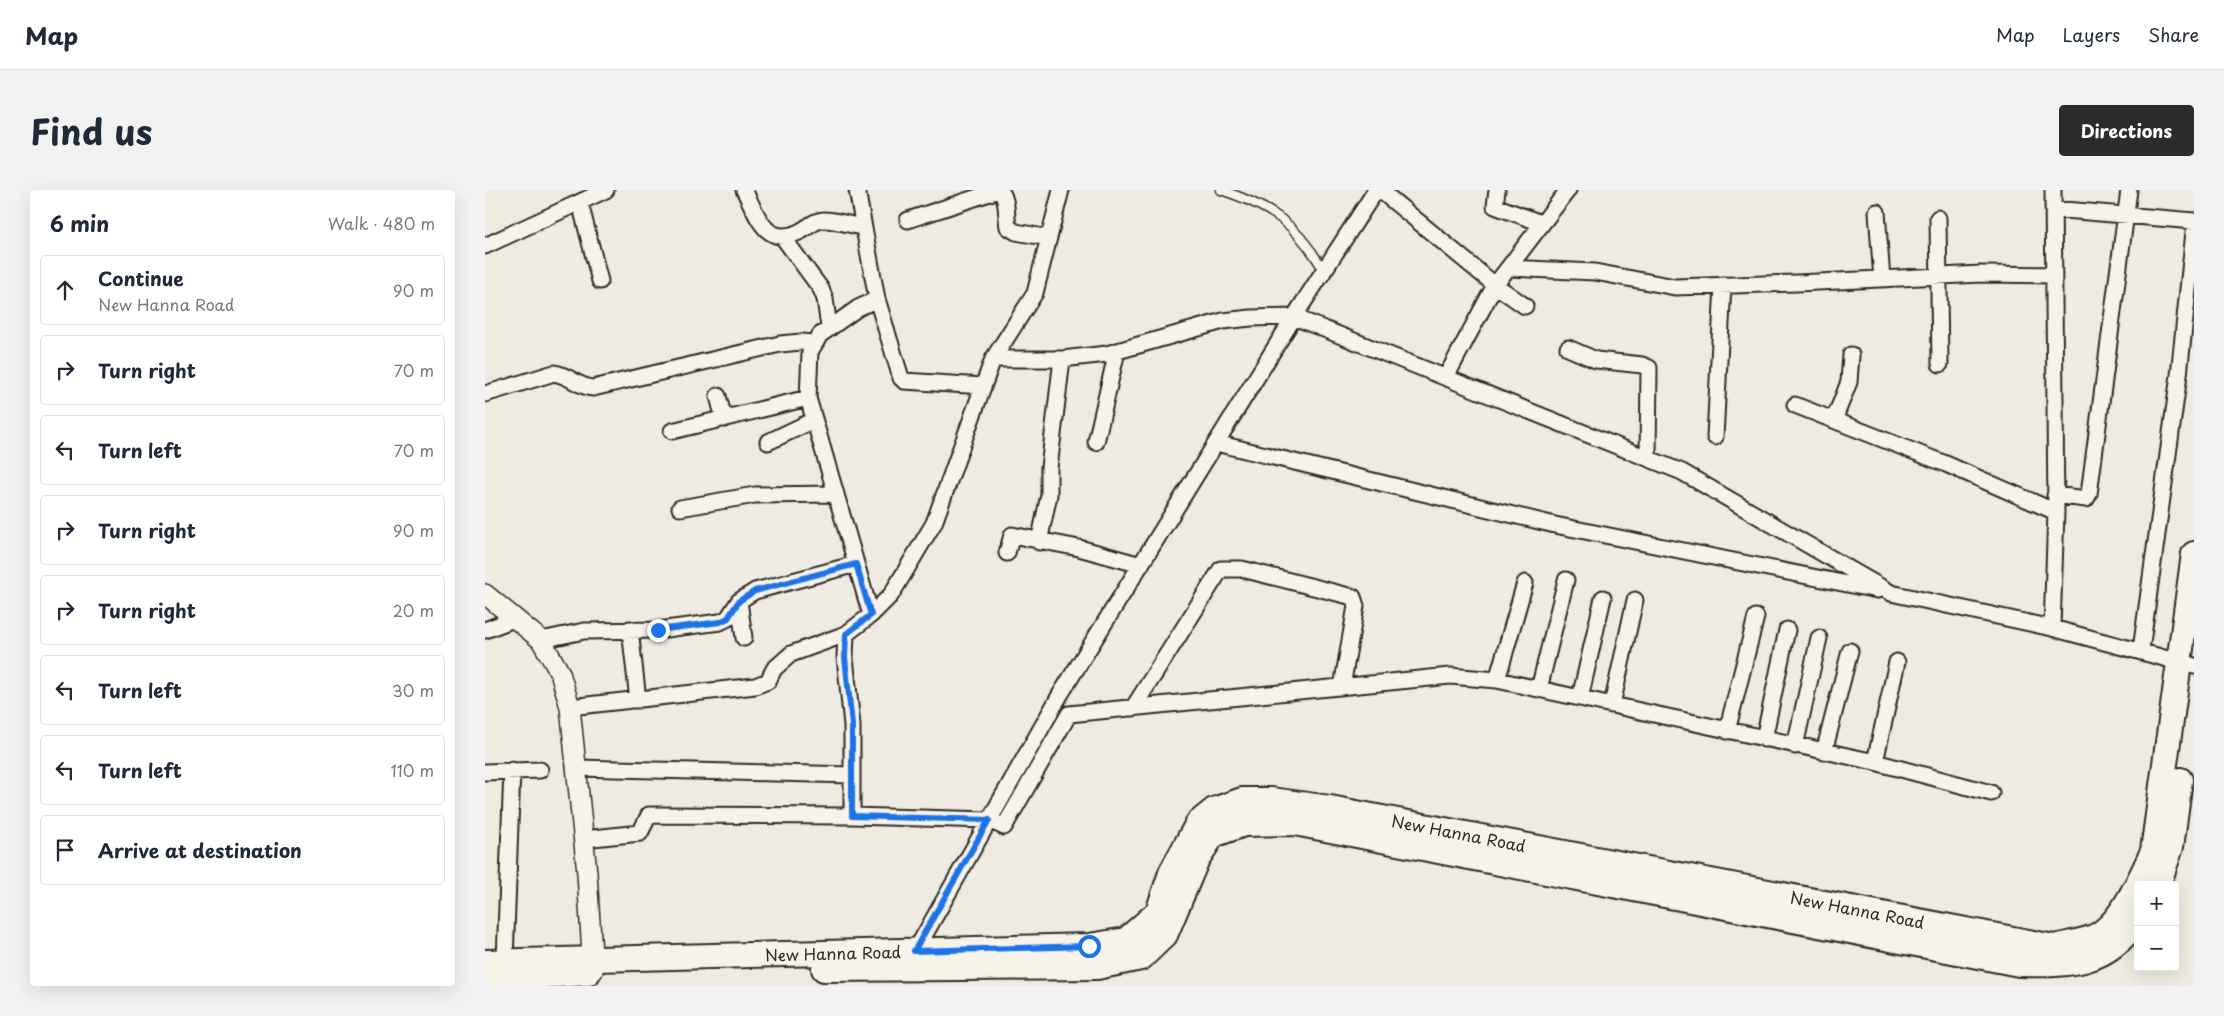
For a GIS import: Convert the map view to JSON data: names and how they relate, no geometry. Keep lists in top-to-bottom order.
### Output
{
  "streets": {
    "main road": ["New Hanna Road"]
  },
  "page": {
    "header": "Map",
    "nav": ["Map", "Layers", "Share"],
    "title": "Find us",
    "buttons": "Directions",
    "heading": ["6 min", "Walk · 480 m"],
    "list": [
      ["Continue", "New Hanna Road", "90 m"],
      ["Turn right", "70 m"],
      ["Turn left", "70 m"],
      ["Turn right", "90 m"],
      ["Turn right", "20 m"],
      ["Turn left", "30 m"],
      ["Turn left", "110 m"],
      "Arrive at destination"
    ],
    "map_buttons": ["+", "−"]
  }
}
